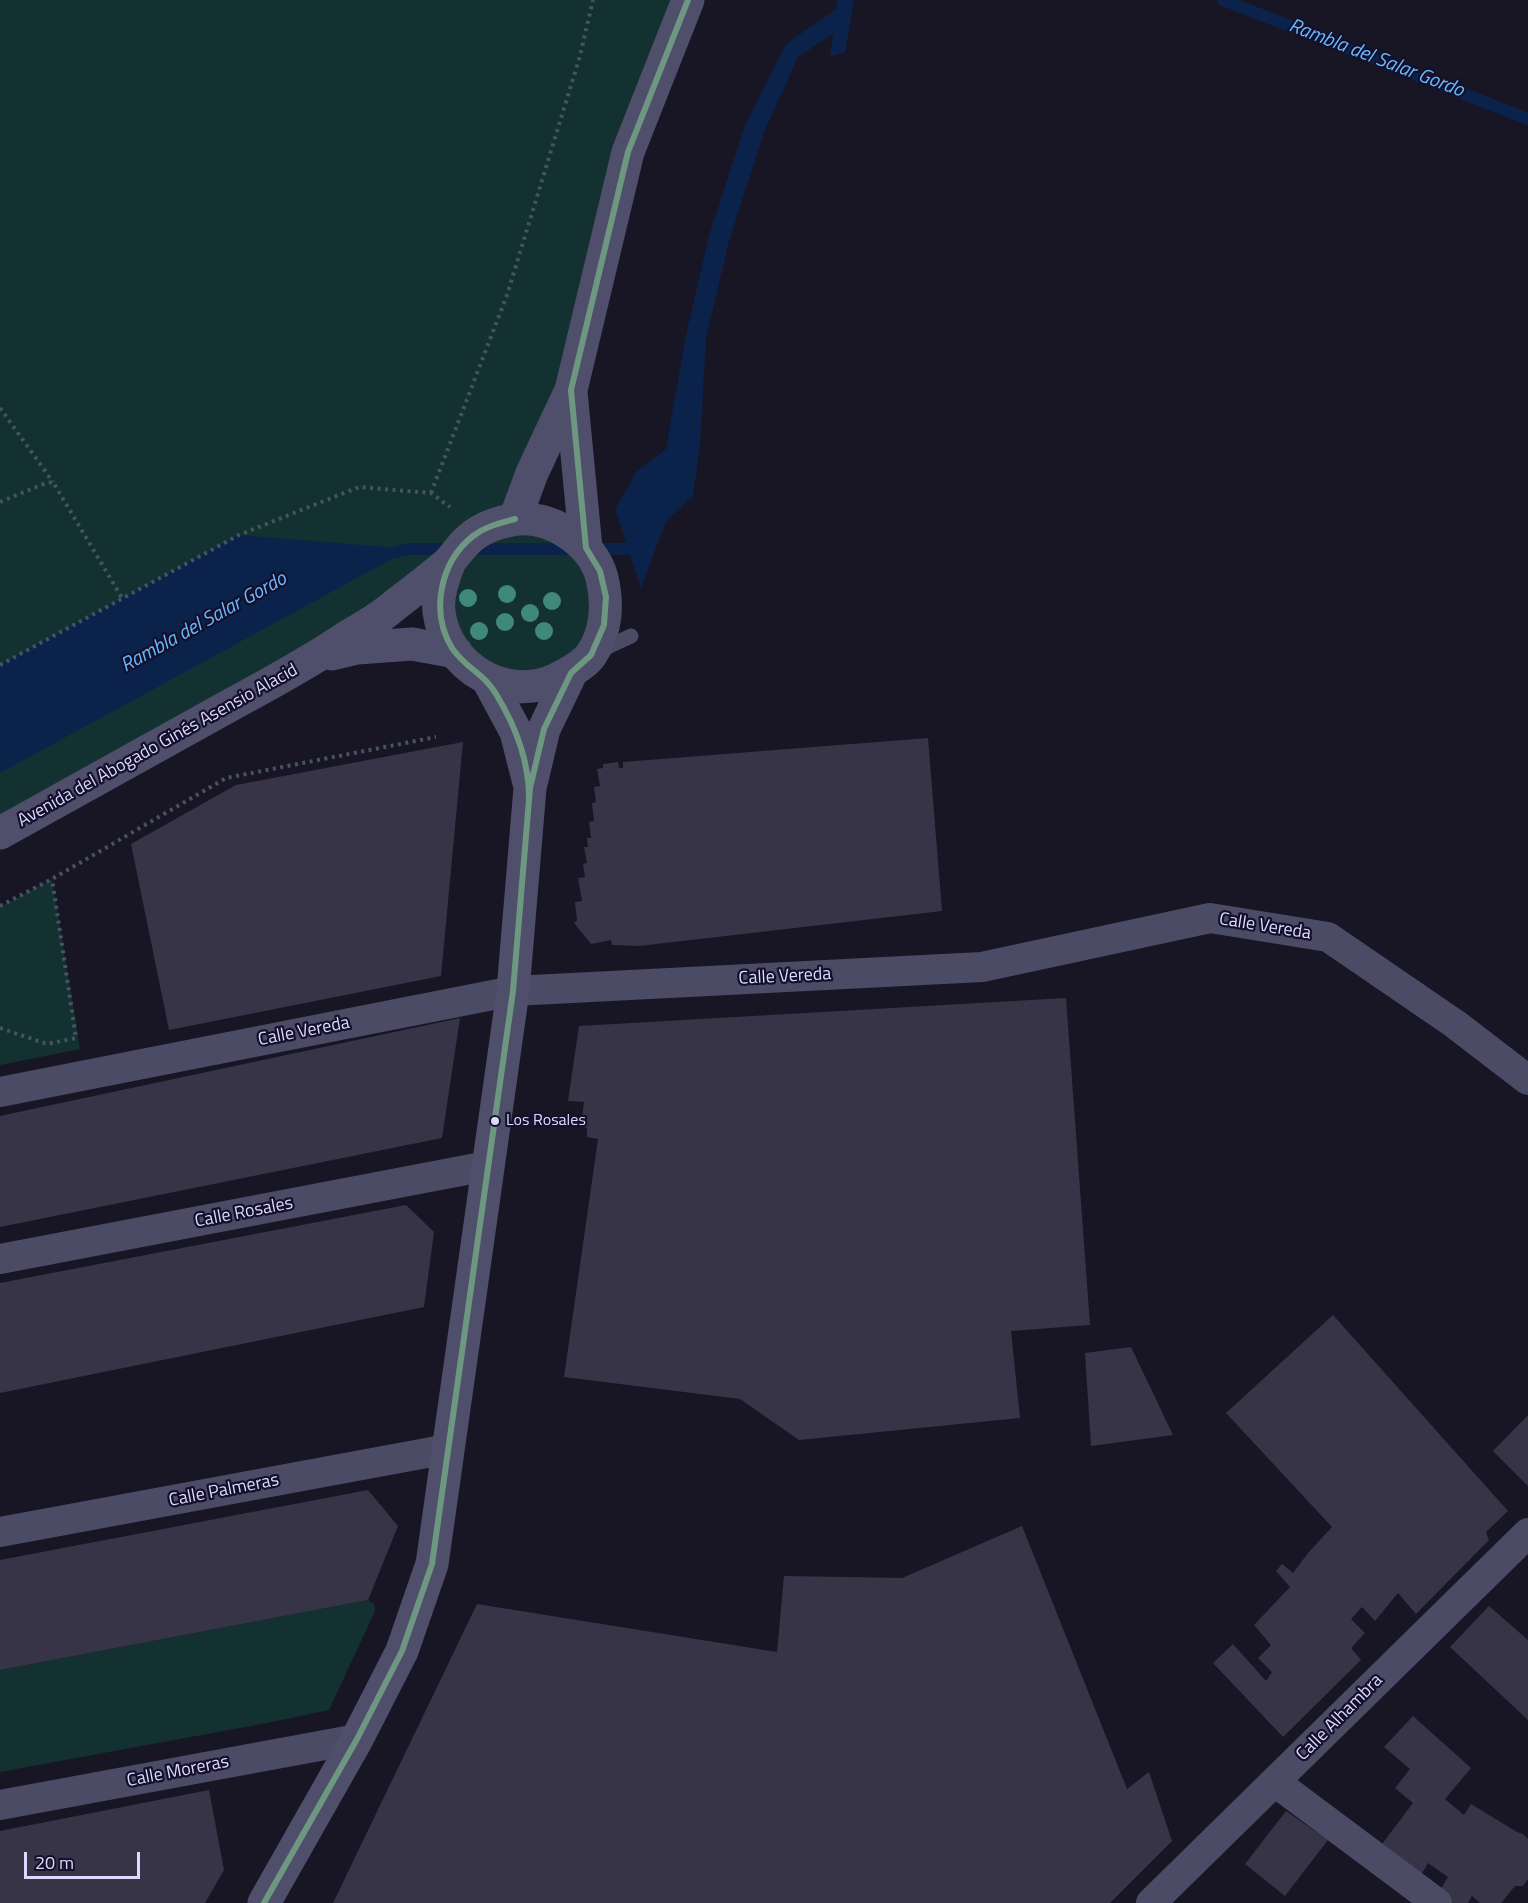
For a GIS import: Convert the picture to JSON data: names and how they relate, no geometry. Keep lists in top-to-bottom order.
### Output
{
  "streets": {
    "main road": ["Avenida del Abogado Ginés Asensio Alacid"],
    "street": [
      "Calle Vereda",
      "Calle Rosales",
      "Calle Palmeras",
      "Calle Alhambra",
      "Calle Moreras"
    ]
  },
  "water": ["Rambla del Salar Gordo"],
  "places": ["Los Rosales"],
  "scale_bar": "20 m"
}
